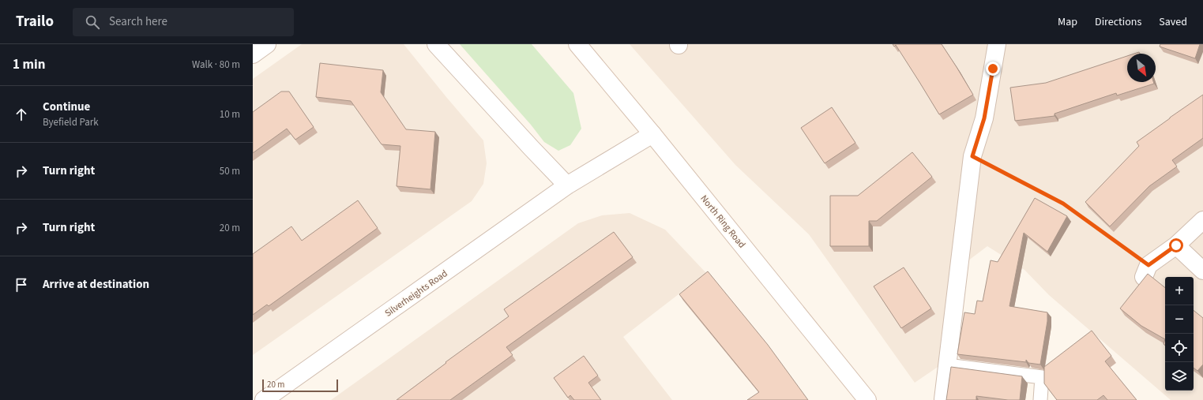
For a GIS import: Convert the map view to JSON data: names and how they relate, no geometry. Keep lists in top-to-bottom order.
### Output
{
  "streets": {
    "street": ["North Ring Road", "Silverheights Road"]
  },
  "crossings": [
    ["North Ring Road", "Silverheights Road"]
  ],
  "scale_bar": "20 m",
  "north": "bottom right",
  "page": {
    "header": "Trailo",
    "search": "Search here",
    "nav": ["Map", "Directions", "Saved"],
    "heading": ["1 min", "Walk · 80 m"],
    "list": [
      ["Continue", "Byefield Park", "10 m"],
      ["Turn right", "50 m"],
      ["Turn right", "20 m"],
      "Arrive at destination"
    ],
    "map_buttons": ["+", "−"],
    "scale": "20 m"
  }
}
